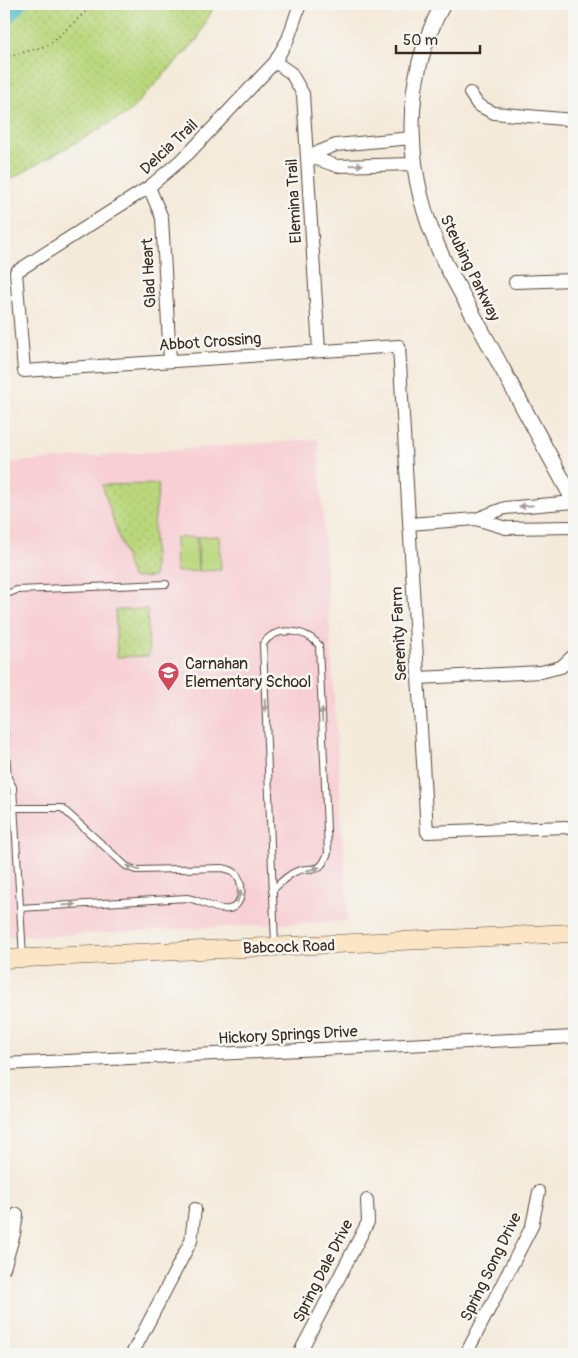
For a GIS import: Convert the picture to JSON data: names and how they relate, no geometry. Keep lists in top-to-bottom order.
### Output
{
  "streets": {
    "main road": ["Babcock Road"],
    "street": [
      "Delcia Trail",
      "Elemina Trail",
      "Steubing Parkway",
      "Glad Heart",
      "Abbot Crossing",
      "Serenity Farm",
      "Hickory Springs Drive",
      "Spring Song Drive",
      "Spring Dale Drive"
    ]
  },
  "crossings": [
    ["Delcia Trail", "Elemina Trail"],
    ["Delcia Trail", "Glad Heart"],
    ["Delcia Trail", "Abbot Crossing"],
    ["Elemina Trail", "Abbot Crossing"],
    ["Glad Heart", "Abbot Crossing"],
    ["Abbot Crossing", "Serenity Farm"]
  ],
  "places": {
    "school or university": ["Carnahan Elementary School"]
  },
  "scale_bar": "50 m"
}
